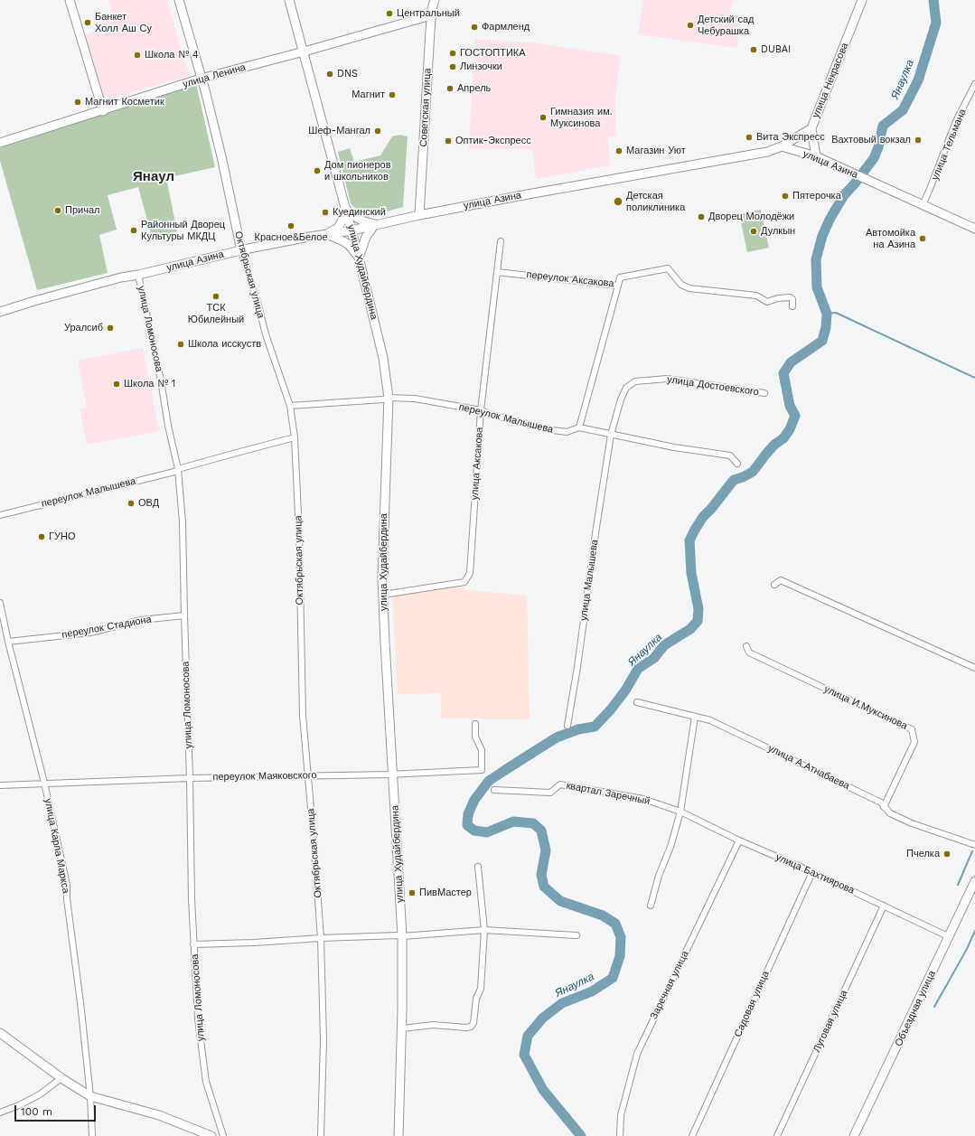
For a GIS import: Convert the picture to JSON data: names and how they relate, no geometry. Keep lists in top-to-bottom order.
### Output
{
  "streets": {
    "street": [
      "улица Ленина",
      "улица Некрасова",
      "Советская улица",
      "улица Тельмана",
      "улица Азина",
      "улица Худайбердина",
      "Октябрьская улица",
      "переулок Аксакова",
      "улица Ломоносова",
      "улица Достоевского",
      "переулок Малышева",
      "улица Аксакова",
      "улица Малышева",
      "переулок Стадиона",
      "улица И.Муксинова",
      "улица А.Атнабаева",
      "переулок Маяковского",
      "квартал Заречный",
      "улица Карла Маркса",
      "улица Бахтиярова",
      "Заречная улица",
      "Садовая улица",
      "Объездная улица",
      "Луговая улица"
    ]
  },
  "crossings": [
    ["улица Ленина", "Советская улица"],
    ["улица Ленина", "улица Худайбердина"],
    ["улица Ленина", "Октябрьская улица"],
    ["улица Некрасова", "улица Азина"],
    ["Советская улица", "улица Азина"],
    ["улица Тельмана", "улица Азина"],
    ["улица Азина", "улица Худайбердина"],
    ["улица Азина", "Октябрьская улица"],
    ["улица Азина", "улица Ломоносова"],
    ["улица Худайбердина", "переулок Малышева"],
    ["улица Худайбердина", "улица Аксакова"],
    ["улица Худайбердина", "переулок Маяковского"],
    ["Октябрьская улица", "переулок Малышева"],
    ["Октябрьская улица", "переулок Маяковского"],
    ["переулок Аксакова", "улица Аксакова"],
    ["улица Ломоносова", "переулок Малышева"],
    ["улица Ломоносова", "переулок Стадиона"],
    ["улица Ломоносова", "переулок Маяковского"],
    ["улица Достоевского", "переулок Малышева"],
    ["улица Достоевского", "улица Малышева"],
    ["переулок Малышева", "улица Аксакова"],
    ["переулок Малышева", "улица Малышева"],
    ["переулок Стадиона", "улица Карла Маркса"],
    ["улица И.Муксинова", "улица А.Атнабаева"],
    ["переулок Маяковского", "улица Карла Маркса"],
    ["квартал Заречный", "улица Бахтиярова"],
    ["улица Бахтиярова", "Заречная улица"],
    ["улица Бахтиярова", "Садовая улица"],
    ["улица Бахтиярова", "Объездная улица"],
    ["улица Бахтиярова", "Луговая улица"]
  ],
  "districts": ["Янаул"],
  "water": ["Янаулка"],
  "places": [
    "Центральный",
    "Банкет Холл Аш Су",
    "Детский сад Чебурашка",
    "Фармленд",
    "DUBAI",
    "ГОСТОПТИКА",
    "Школа № 4",
    "Линзочки",
    "DNS",
    "Апрель",
    "Магнит",
    "Магнит Косметик",
    "Гимназия им. Муксинова",
    "Шеф-Мангал",
    "Вита Экспресс",
    "Вахтовый вокзал",
    "Оптик-Экспресс",
    "Магазин Уют",
    "Дом пионеров и школьников",
    "Пятерочка",
    "Детская поликлиника",
    "Причал",
    "Куединский",
    "Дворец Молодёжи",
    "Красное&Белое",
    "Районный Дворец Культуры МКДЦ",
    "Дулкын",
    "Автомойка на Азина",
    "ТСК Юбилейный",
    "Уралсиб",
    "Школа исскуств",
    "Школа № 1",
    "ОВД",
    "ГУНО",
    "Пчелка",
    "ПивМастер"
  ],
  "scale_bar": "100 m"
}
